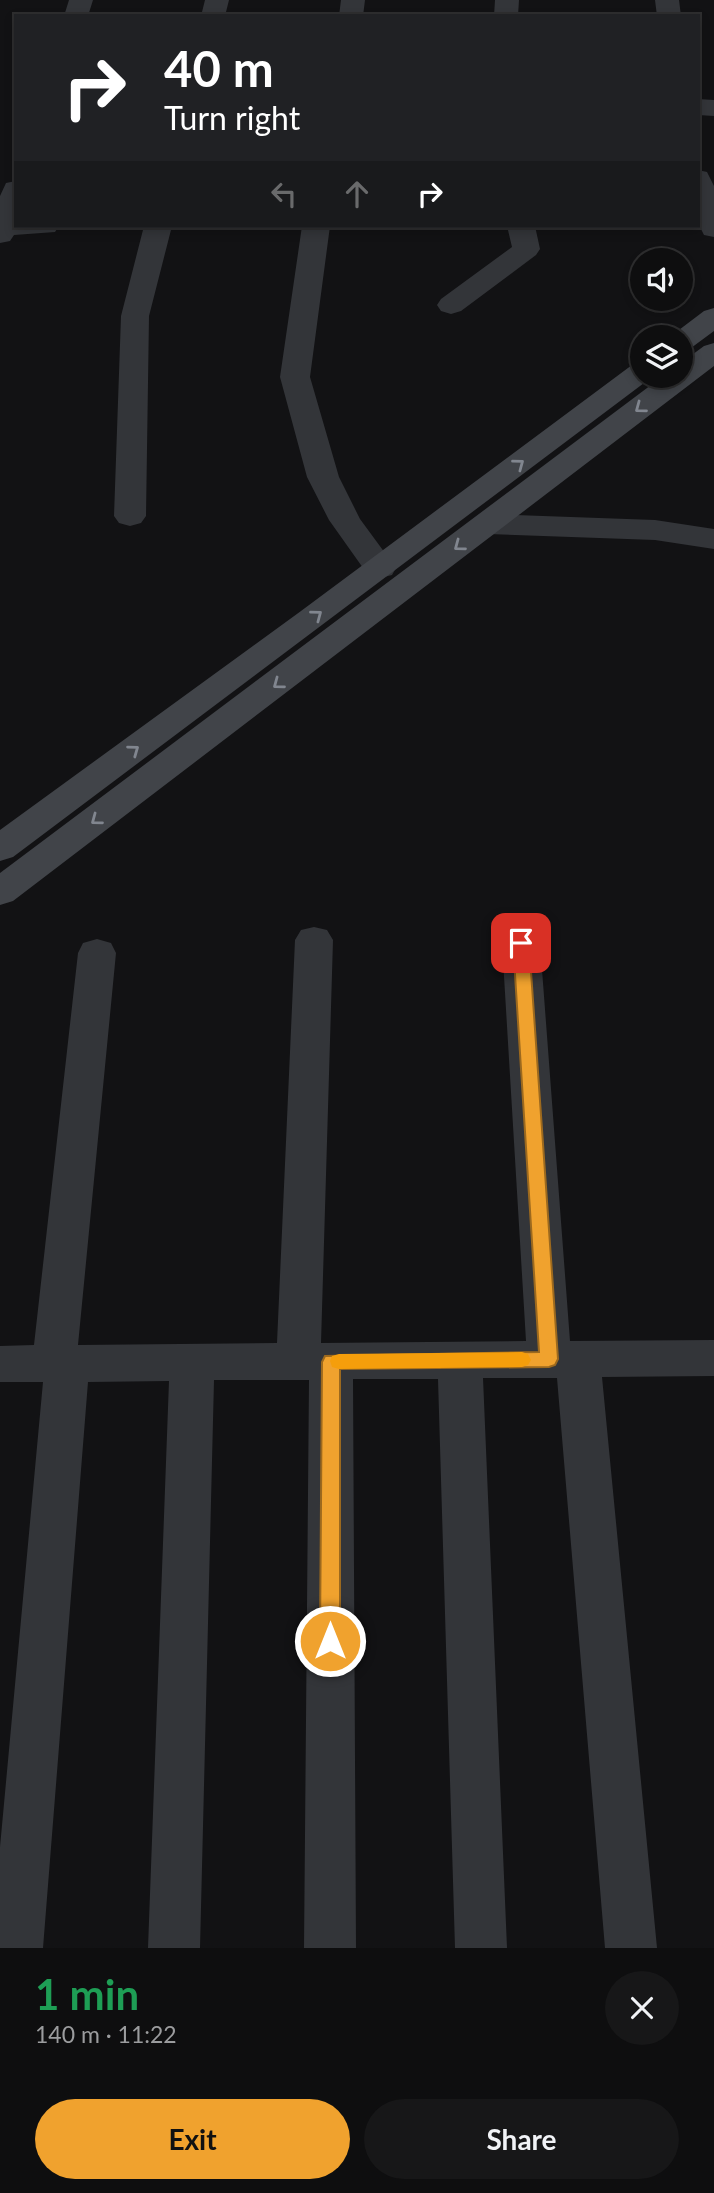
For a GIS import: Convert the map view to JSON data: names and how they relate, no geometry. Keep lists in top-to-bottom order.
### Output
{
  "page": {
    "turn": ["40 m", "Turn right"],
    "heading": ["1 min", "140 m · 11:22"],
    "buttons": ["Exit", "Share"]
  }
}
